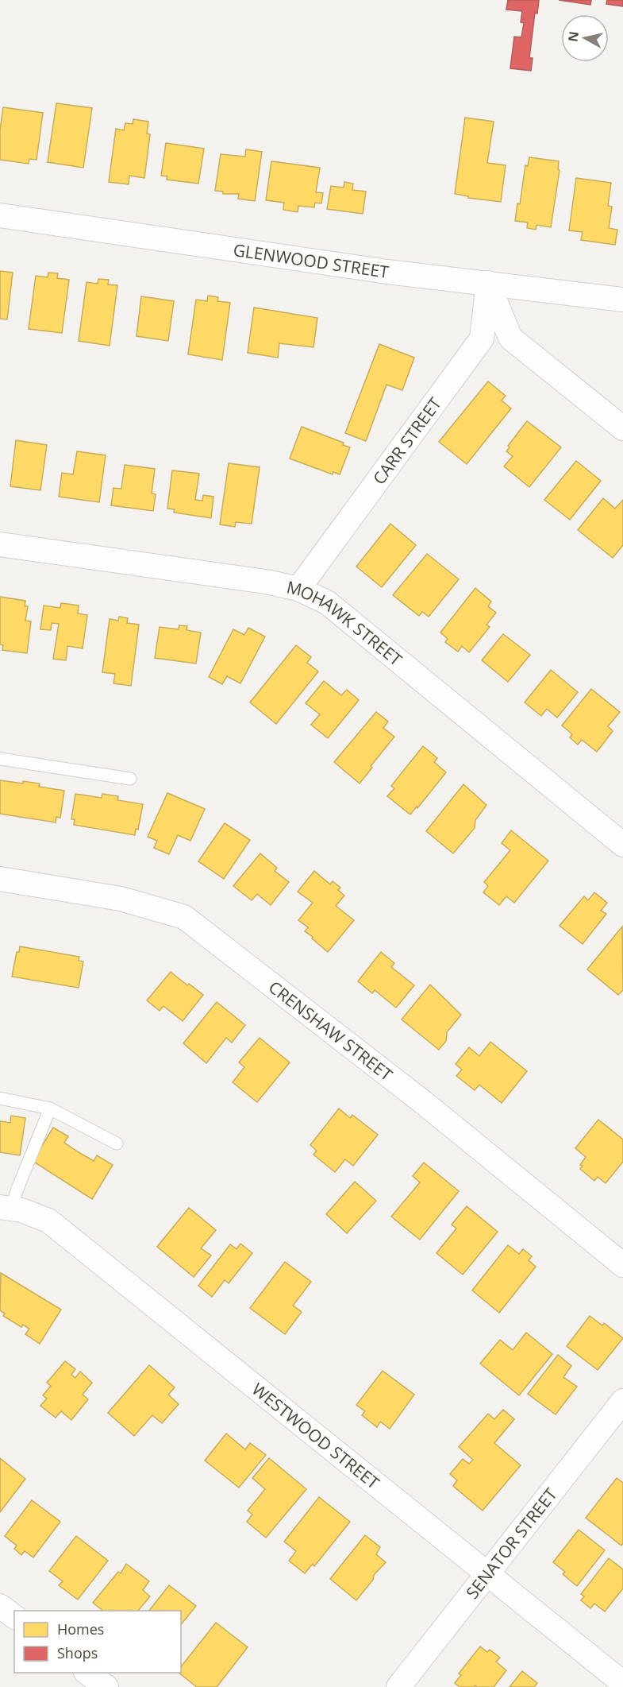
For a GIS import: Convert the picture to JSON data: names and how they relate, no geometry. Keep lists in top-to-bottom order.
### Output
{
  "streets": {
    "street": [
      "GLENWOOD STREET",
      "CARR STREET",
      "MOHAWK STREET",
      "CRENSHAW STREET",
      "WESTWOOD STREET",
      "SENATOR STREET"
    ]
  },
  "crossings": [
    ["GLENWOOD STREET", "CARR STREET"],
    ["CARR STREET", "MOHAWK STREET"],
    ["WESTWOOD STREET", "SENATOR STREET"]
  ],
  "legend": ["Homes", "Shops"],
  "north": "left"
}
